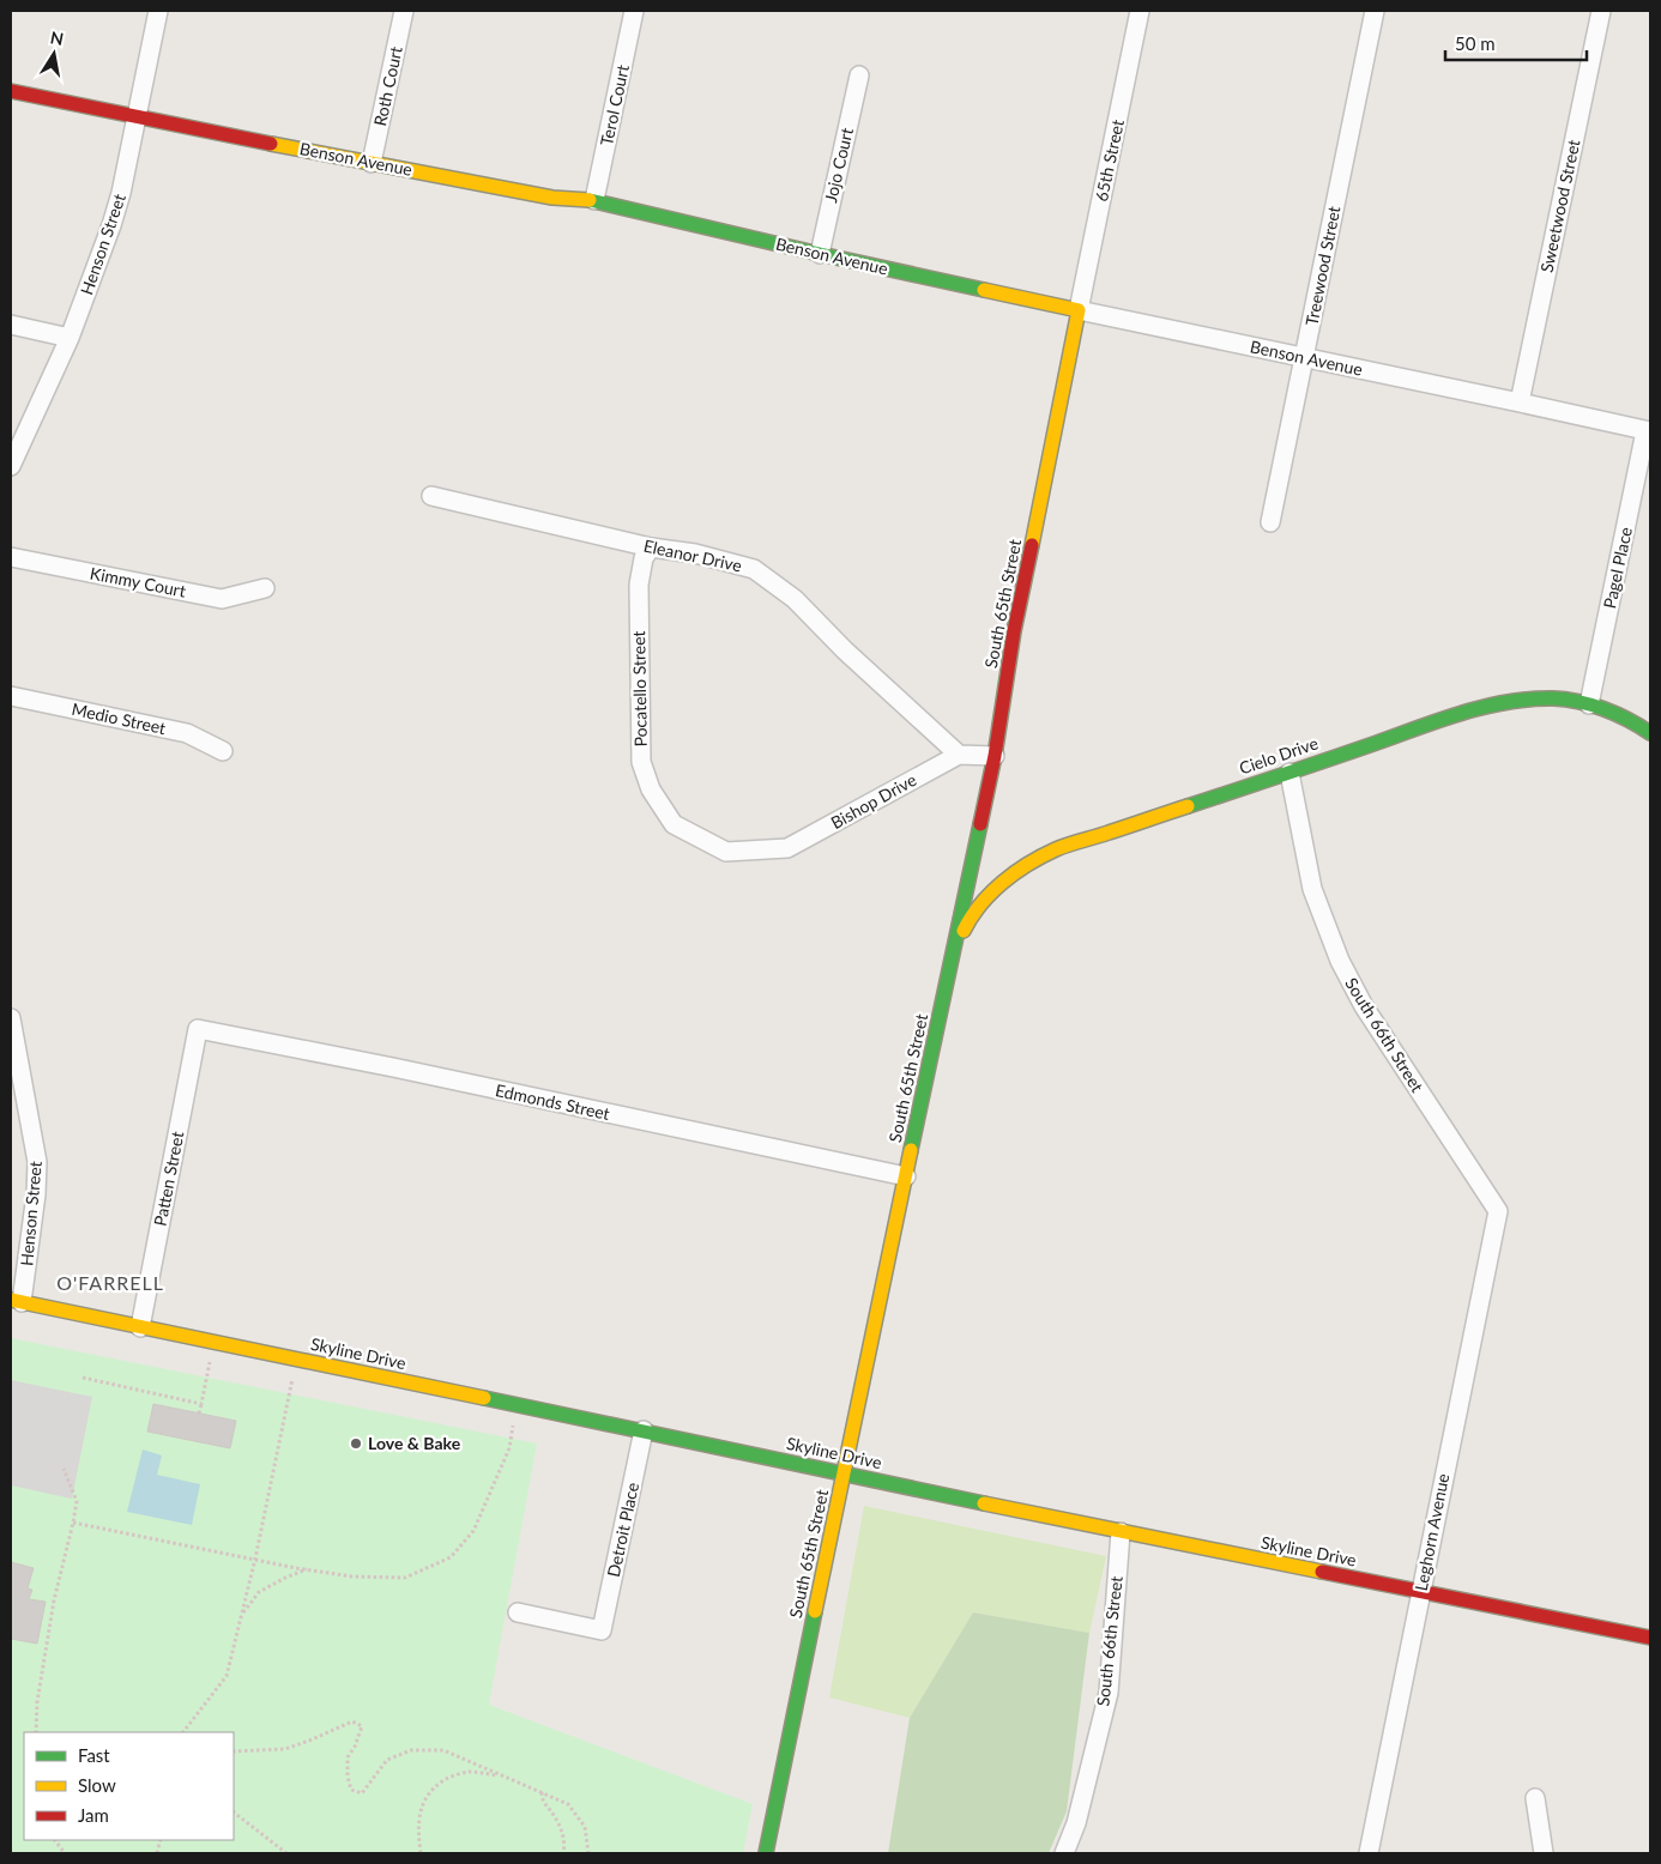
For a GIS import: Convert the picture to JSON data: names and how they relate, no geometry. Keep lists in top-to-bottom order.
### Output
{
  "streets": {
    "street": [
      "Roth Court",
      "Terol Court",
      "Benson Avenue",
      "65th Street",
      "Jojo Court",
      "Sweetwood Street",
      "Henson Street",
      "Treewood Street",
      "Eleanor Drive",
      "Pagel Place",
      "Kimmy Court",
      "South 65th Street",
      "Pocatello Street",
      "Medio Street",
      "Cielo Drive",
      "Bishop Drive",
      "South 66th Street",
      "Edmonds Street",
      "Patten Street",
      "Skyline Drive",
      "Detroit Place",
      "Leghorn Avenue"
    ]
  },
  "crossings": [
    ["Roth Court", "Benson Avenue"],
    ["Terol Court", "Benson Avenue"],
    ["Benson Avenue", "65th Street"],
    ["Benson Avenue", "Jojo Court"],
    ["Benson Avenue", "Sweetwood Street"],
    ["Benson Avenue", "Henson Street"],
    ["Benson Avenue", "Treewood Street"],
    ["Benson Avenue", "Pagel Place"],
    ["Benson Avenue", "South 65th Street"],
    ["65th Street", "South 65th Street"],
    ["Henson Street", "Skyline Drive"],
    ["Eleanor Drive", "Pocatello Street"],
    ["Eleanor Drive", "Bishop Drive"],
    ["Pagel Place", "Cielo Drive"],
    ["South 65th Street", "Cielo Drive"],
    ["South 65th Street", "Edmonds Street"],
    ["South 65th Street", "Skyline Drive"],
    ["Pocatello Street", "Bishop Drive"],
    ["Cielo Drive", "South 66th Street"],
    ["South 66th Street", "Skyline Drive"],
    ["South 66th Street", "Leghorn Avenue"],
    ["Edmonds Street", "Patten Street"],
    ["Patten Street", "Skyline Drive"],
    ["Skyline Drive", "Detroit Place"],
    ["Skyline Drive", "Leghorn Avenue"]
  ],
  "districts": ["O'FARRELL"],
  "places": ["Love & Bake"],
  "legend": ["Fast", "Slow", "Jam"],
  "scale_bar": "50 m",
  "north": "top"
}
